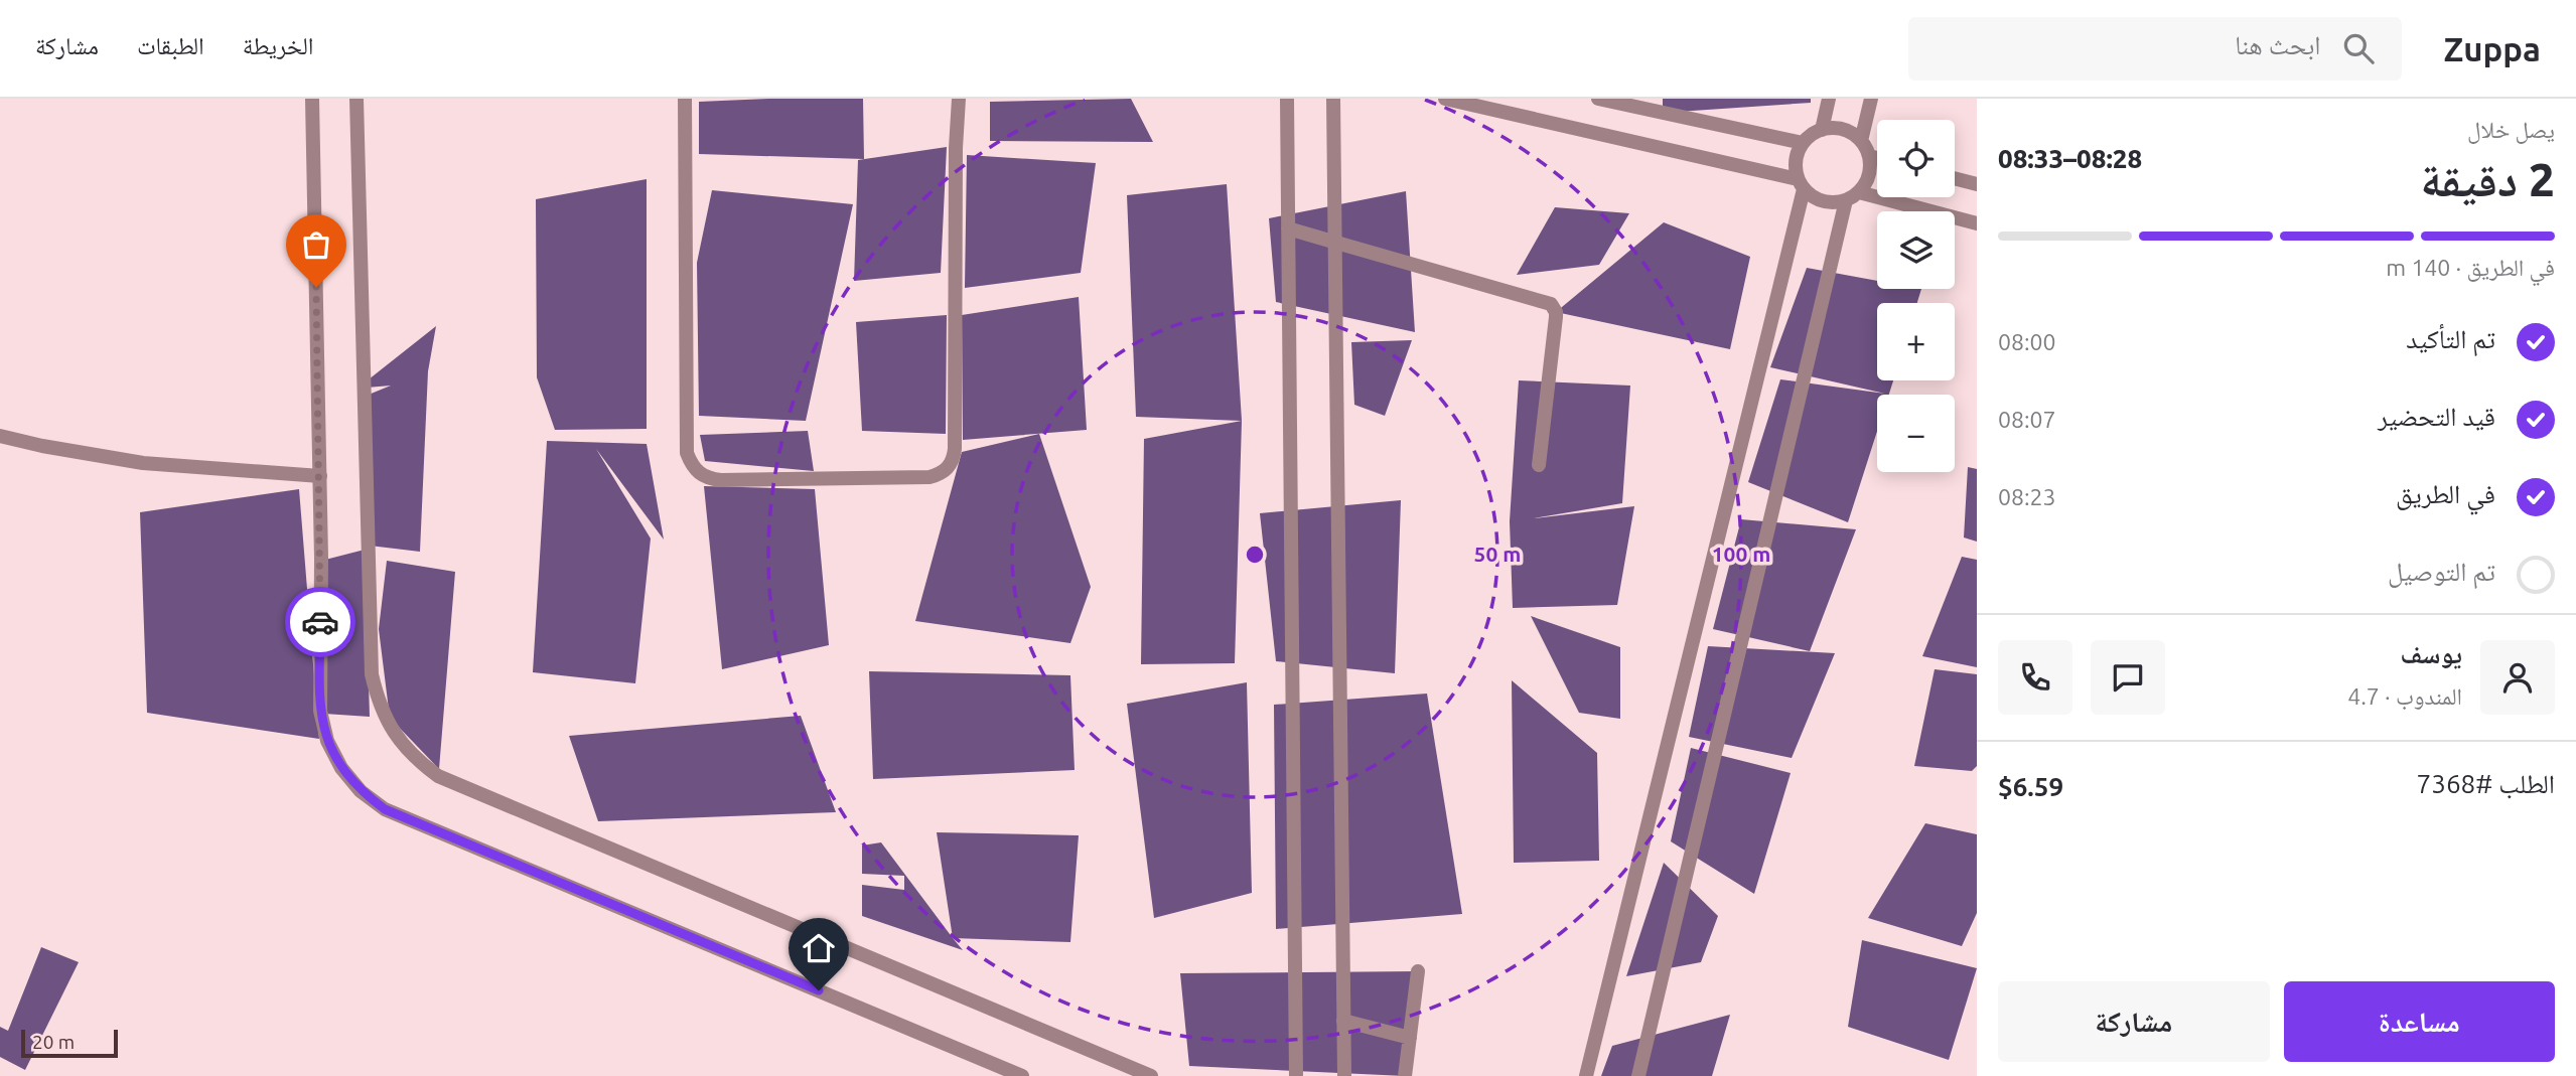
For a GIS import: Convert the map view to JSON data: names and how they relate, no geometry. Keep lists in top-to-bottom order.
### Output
{
  "scale_bar": "20 m",
  "page": {
    "header": "Zuppa",
    "search": "ابحث هنا",
    "nav": ["الخريطة", "الطبقات", "مشاركة"],
    "heading": ["2 دقيقة", "يصل خلال", "08:28–08:33"],
    "panel": [
      "يوسف",
      "المندوب · 4.7",
      "الطلب #7368",
      "$6.59"
    ],
    "map_buttons": ["+", "−"],
    "bar": "في الطريق · 140 m",
    "list": [
      ["تم التأكيد", "08:00"],
      ["قيد التحضير", "08:07"],
      ["في الطريق", "08:23"],
      "تم التوصيل"
    ],
    "buttons": ["مساعدة", "مشاركة"],
    "scale": "20 m"
  },
  "rings": ["50 m", "100 m"]
}
